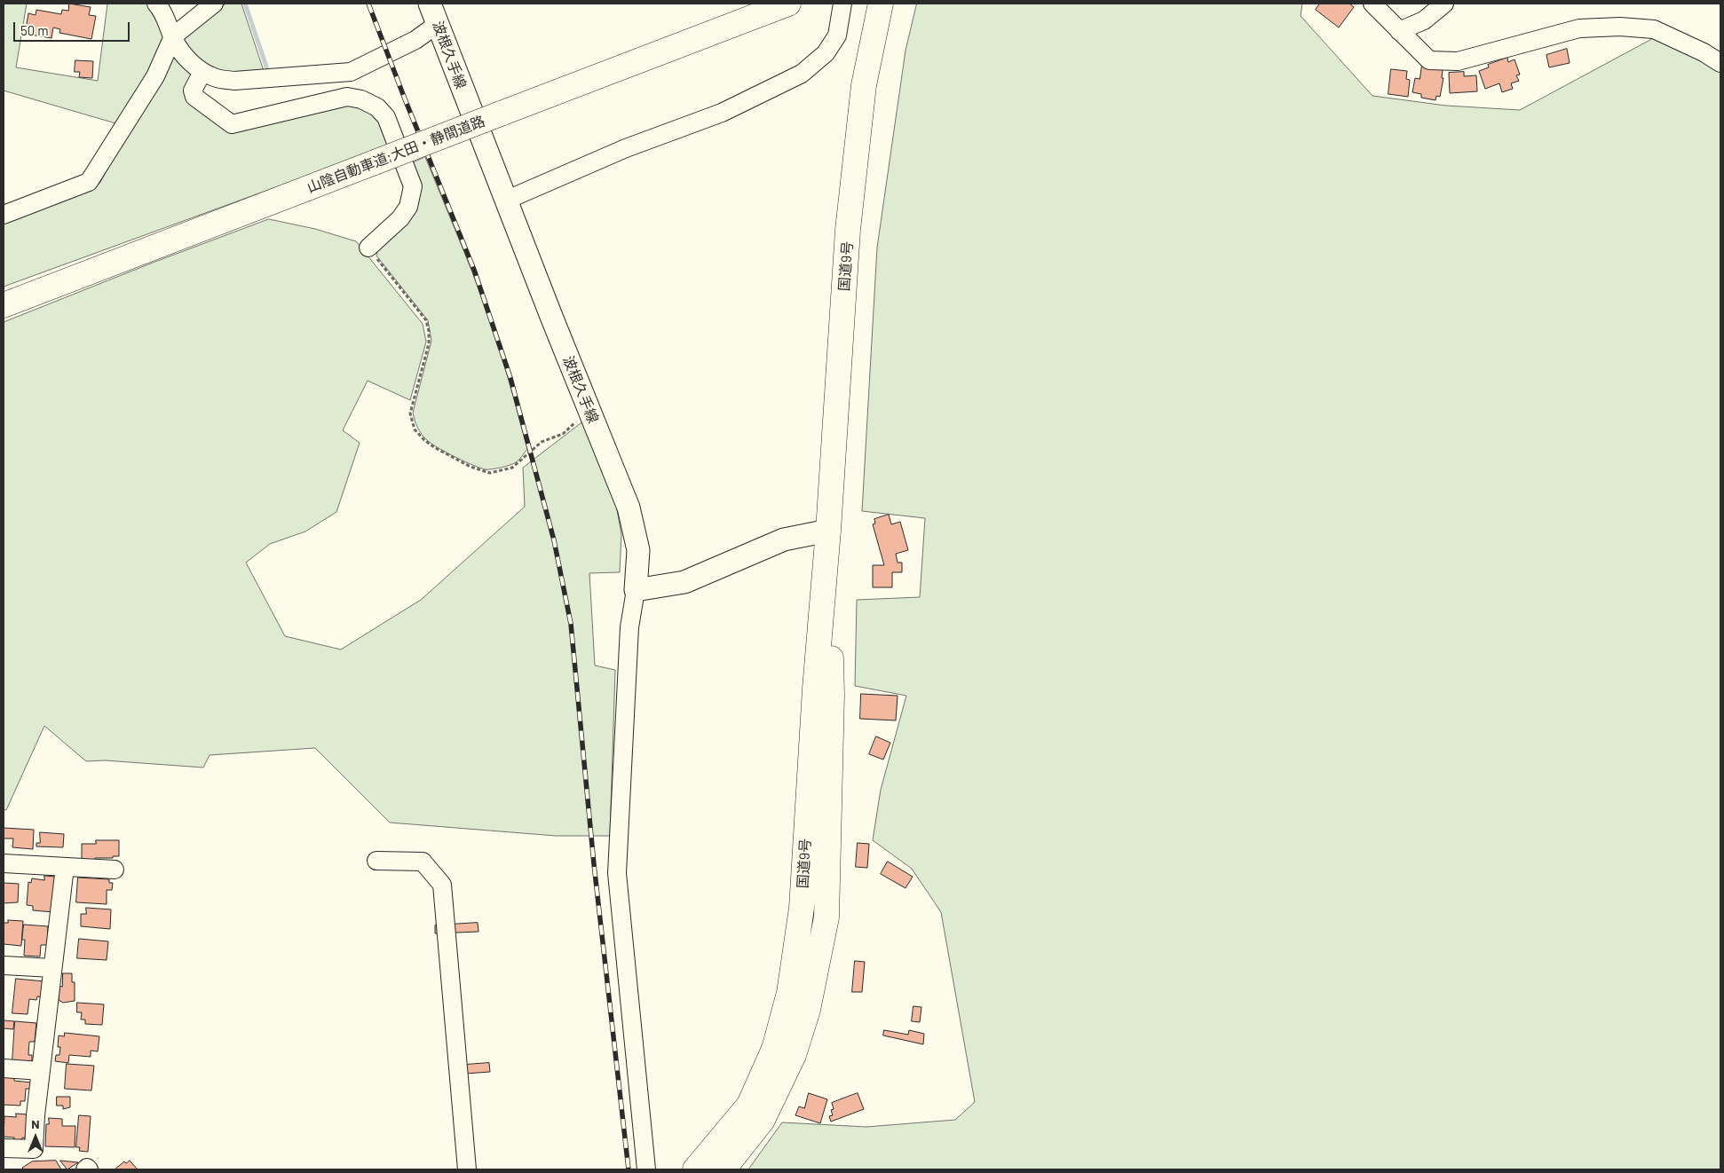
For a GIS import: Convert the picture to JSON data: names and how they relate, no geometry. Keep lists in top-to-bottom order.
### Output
{
  "streets": {
    "highway": ["山陰自動車道;大田・静間道路", "国道9号"],
    "main road": ["波根久手線"]
  },
  "scale_bar": "50 m",
  "north": "top"
}
